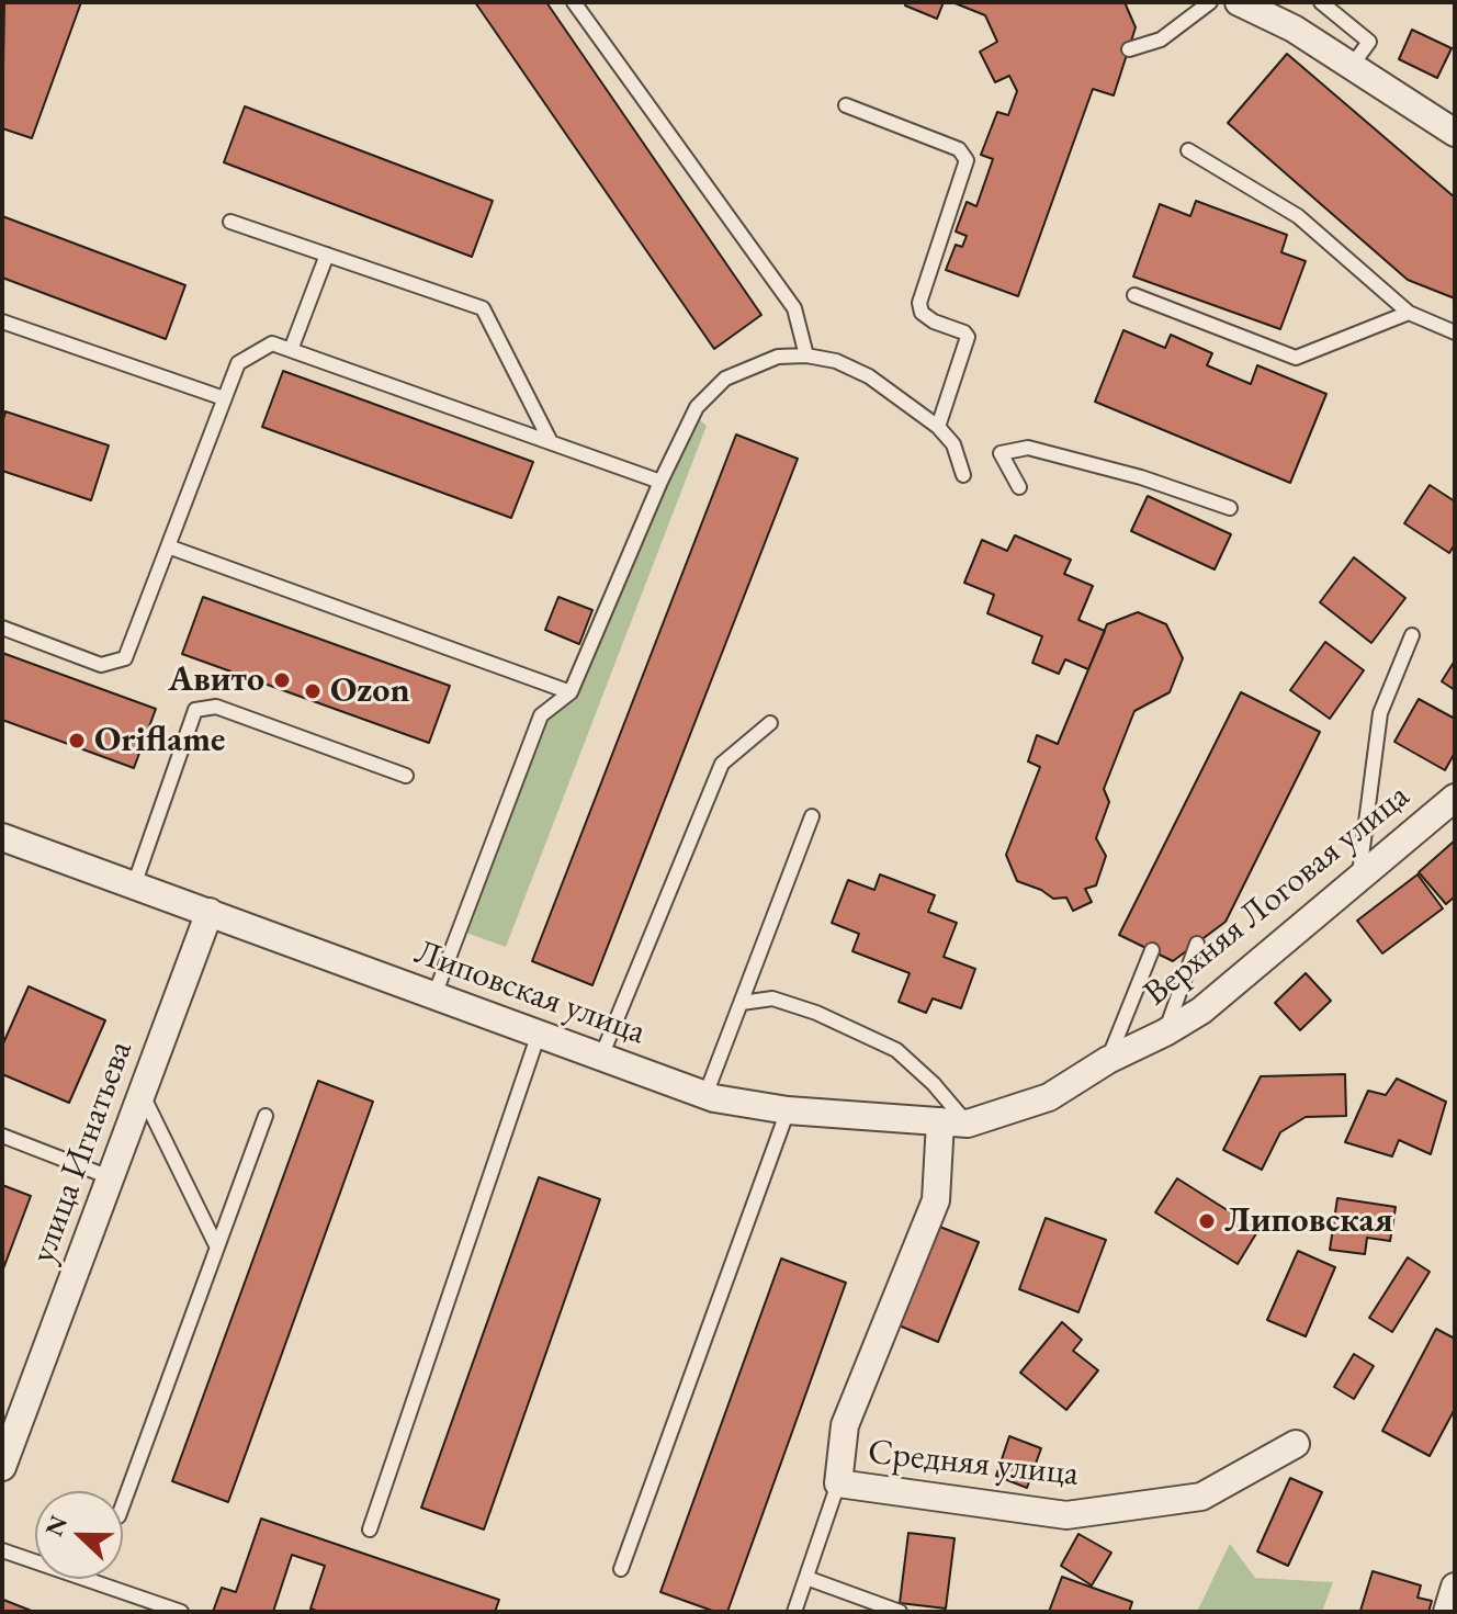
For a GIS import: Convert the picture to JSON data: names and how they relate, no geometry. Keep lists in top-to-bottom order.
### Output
{
  "streets": {
    "street": [
      "Верхняя Логовая улица",
      "Липовская улица",
      "улица Игнатьева",
      "Средняя улица"
    ]
  },
  "crossings": [
    ["Верхняя Логовая улица", "Липовская улица"],
    ["Липовская улица", "улица Игнатьева"]
  ],
  "places": [
    "Авито",
    "Ozon",
    "Oriflame",
    "Липовская"
  ],
  "north": "left"
}
